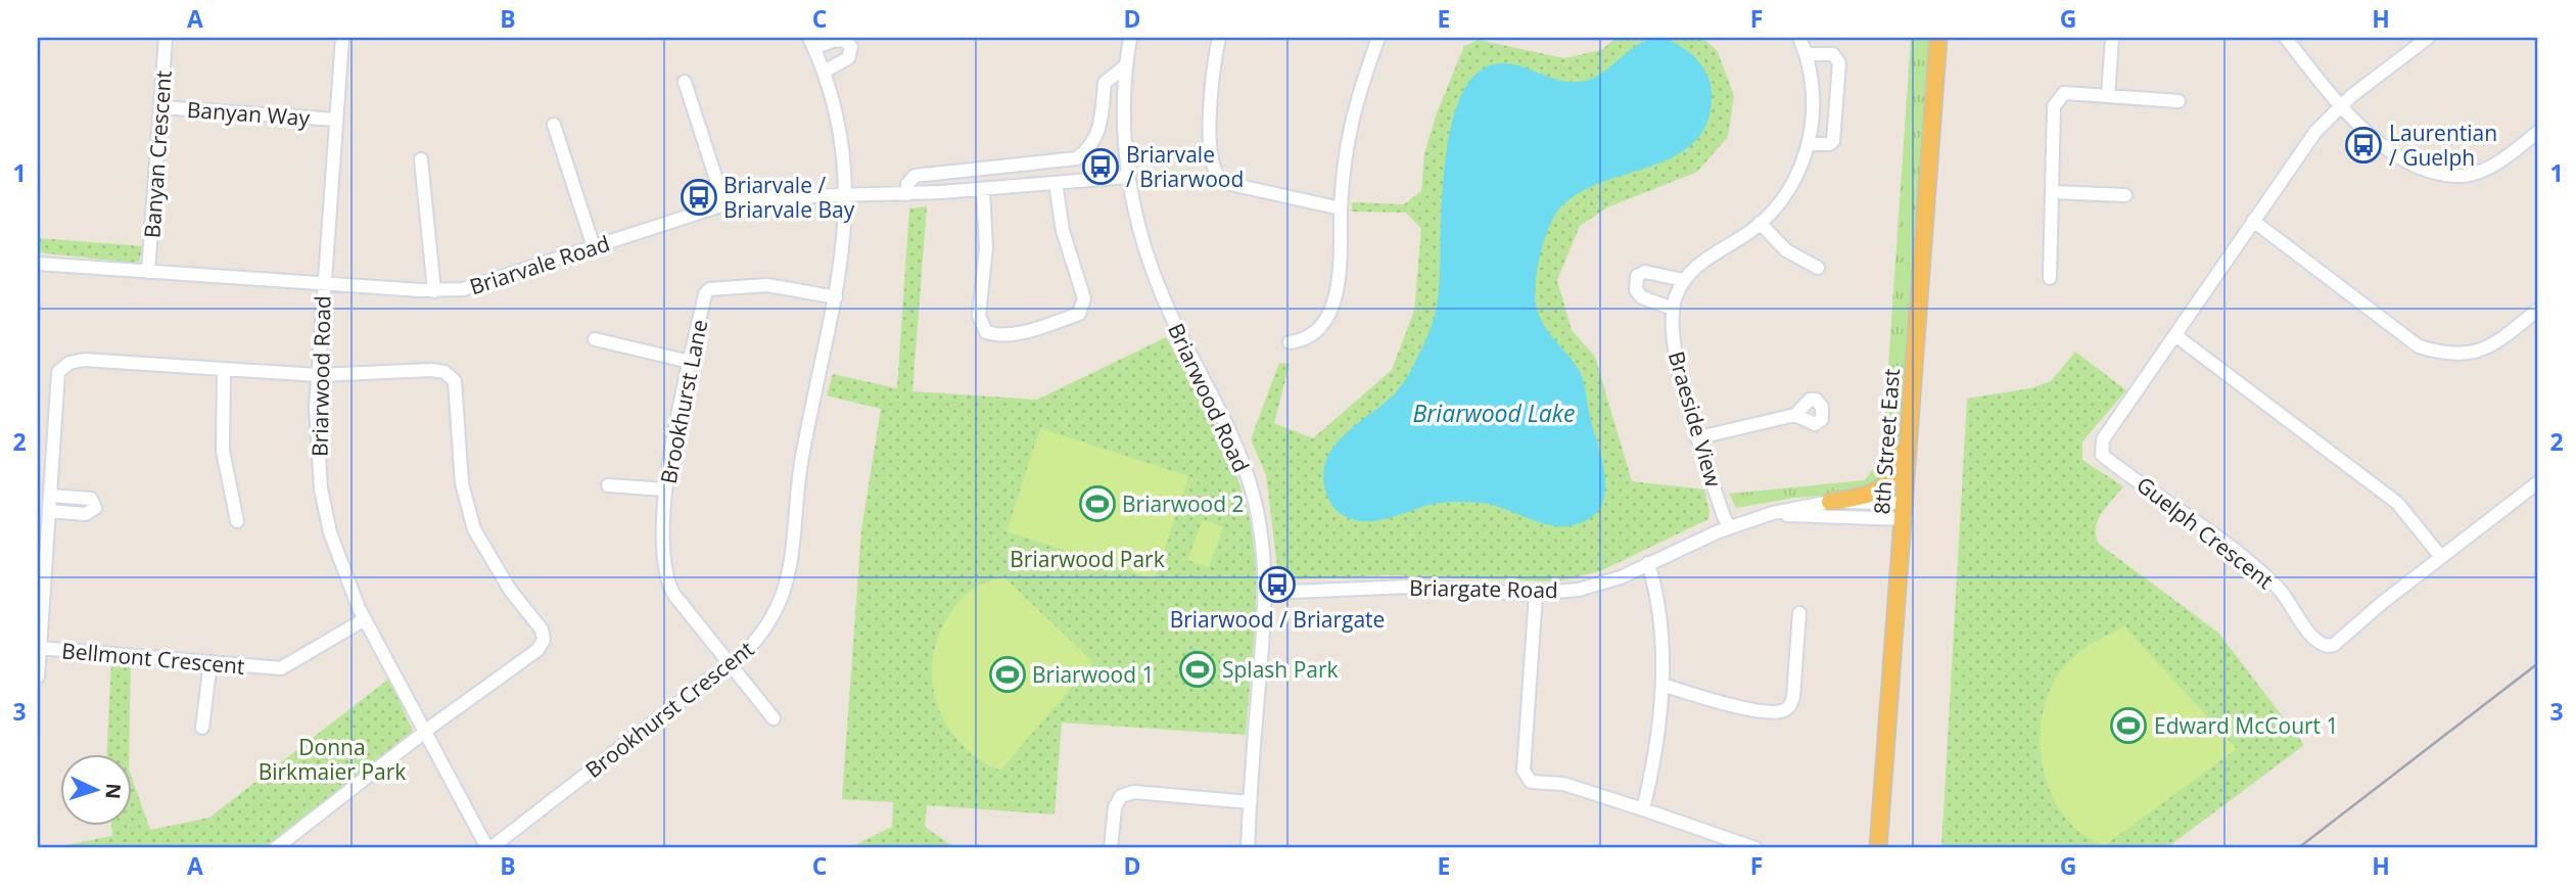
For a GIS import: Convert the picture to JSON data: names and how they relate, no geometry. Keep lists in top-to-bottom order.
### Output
{
  "streets": {
    "main road": ["8th Street East"],
    "street": [
      "Banyan Way",
      "Banyan Crescent",
      "Briarvale Road",
      "Briarwood Road",
      "Brookhurst Lane",
      "Braeside View",
      "Guelph Crescent",
      "Briargate Road",
      "Bellmont Crescent",
      "Brookhurst Crescent"
    ]
  },
  "crossings": [
    ["Banyan Way", "Banyan Crescent"],
    ["Banyan Way", "Briarwood Road"],
    ["Banyan Crescent", "Briarvale Road"],
    ["Briarvale Road", "Briarwood Road"],
    ["Briarvale Road", "Brookhurst Crescent"],
    ["Briarwood Road", "Briargate Road"],
    ["Briarwood Road", "Bellmont Crescent"],
    ["Briarwood Road", "Brookhurst Crescent"],
    ["Brookhurst Lane", "Brookhurst Crescent"],
    ["Braeside View", "Briargate Road"],
    ["8th Street East", "Briargate Road"]
  ],
  "water": ["Briarwood Lake"],
  "parks": ["Briarwood Park", "Donna Birkmaier Park"],
  "places": {
    "bus stop": [
      "Laurentian / Guelph",
      "Briarvale / Briarwood",
      "Briarvale / Briarvale Bay",
      "Briarwood / Briargate"
    ],
    "sports": [
      "Briarwood 2",
      "Splash Park",
      "Briarwood 1",
      "Edward McCourt 1"
    ]
  },
  "north": "right",
  "grid": {
    "columns": [
      "A",
      "B",
      "C",
      "D",
      "E",
      "F",
      "G",
      "H"
    ],
    "rows": ["1", "2", "3"]
  }
}
